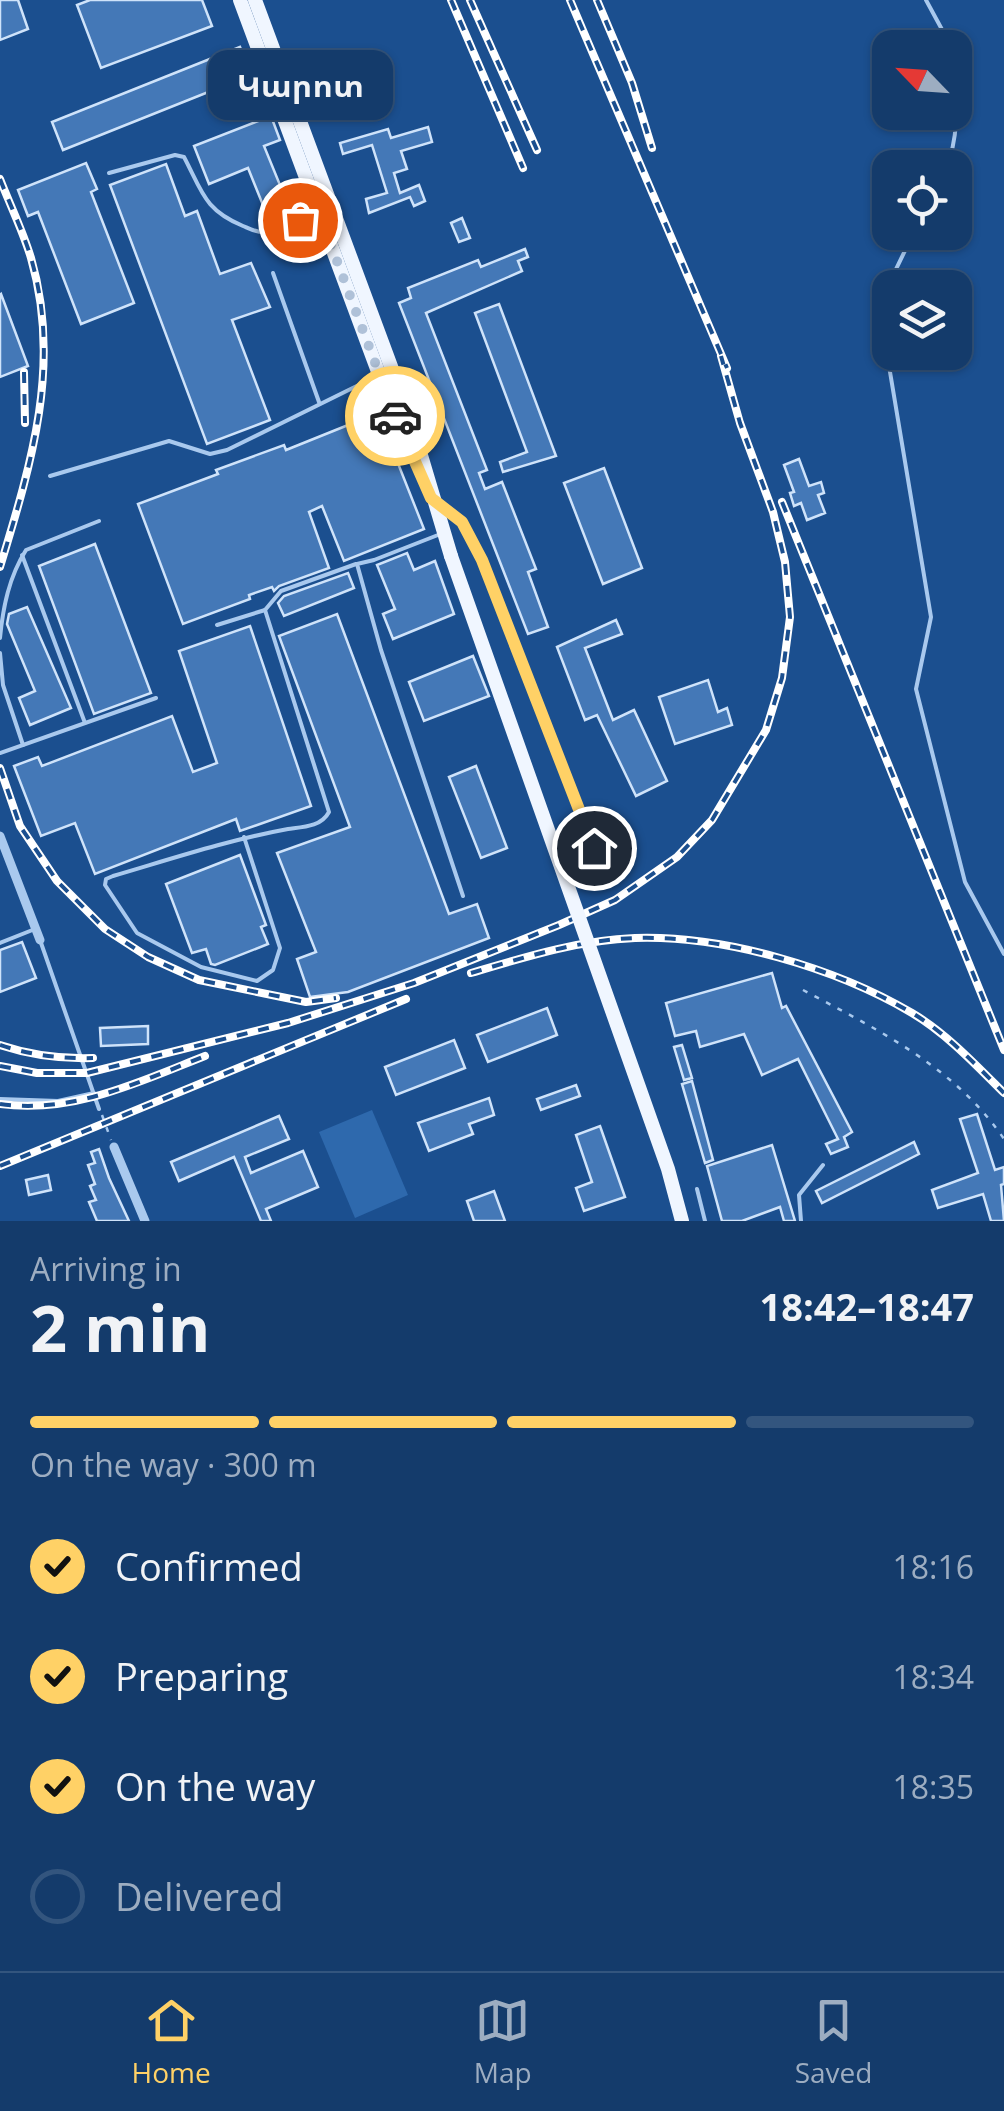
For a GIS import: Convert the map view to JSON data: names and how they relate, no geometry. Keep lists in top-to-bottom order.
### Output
{
  "places": ["Կարոտ"],
  "north": "top left",
  "page": {
    "bubble": "Կարոտ",
    "heading": ["2 min", "Arriving in", "18:42–18:47"],
    "bar": "On the way · 300 m",
    "list": [
      ["Confirmed", "18:16"],
      ["Preparing", "18:34"],
      ["On the way", "18:35"],
      "Delivered"
    ],
    "tabs": ["Home", "Map", "Saved"]
  }
}
